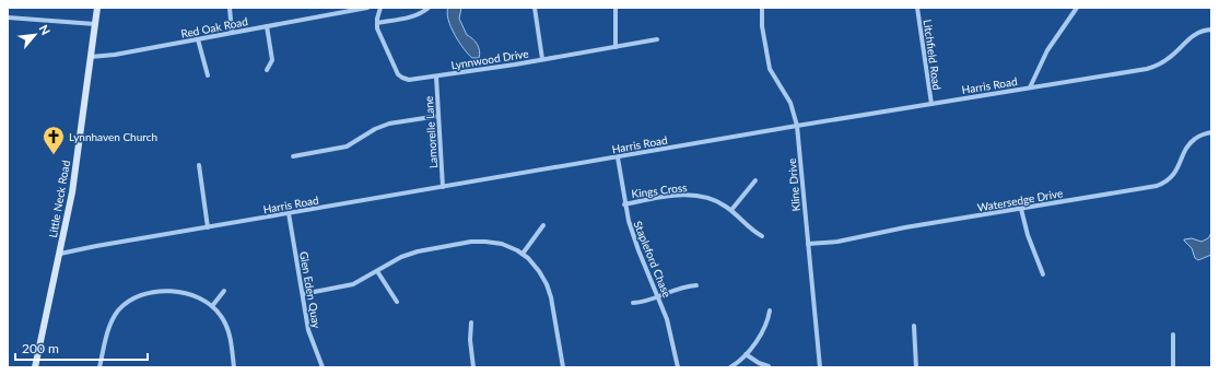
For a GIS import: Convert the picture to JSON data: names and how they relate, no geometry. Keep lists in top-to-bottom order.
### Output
{
  "streets": {
    "street": [
      "Red Oak Road",
      "Litchfield Road",
      "Lynnwood Drive",
      "Harris Road",
      "Lamorelle Lane",
      "Kline Drive",
      "Kings Cross",
      "Little Neck Road",
      "Watersedge Drive",
      "Stapleford Chase",
      "Glen Eden Quay"
    ]
  },
  "crossings": [
    ["Red Oak Road", "Little Neck Road"],
    ["Litchfield Road", "Harris Road"],
    ["Lynnwood Drive", "Lamorelle Lane"],
    ["Harris Road", "Lamorelle Lane"],
    ["Harris Road", "Kline Drive"],
    ["Harris Road", "Little Neck Road"],
    ["Harris Road", "Stapleford Chase"],
    ["Harris Road", "Glen Eden Quay"],
    ["Kline Drive", "Watersedge Drive"],
    ["Kings Cross", "Stapleford Chase"]
  ],
  "places": {
    "church": ["Lynnhaven Church"]
  },
  "scale_bar": "200 m",
  "north": "top right"
}
